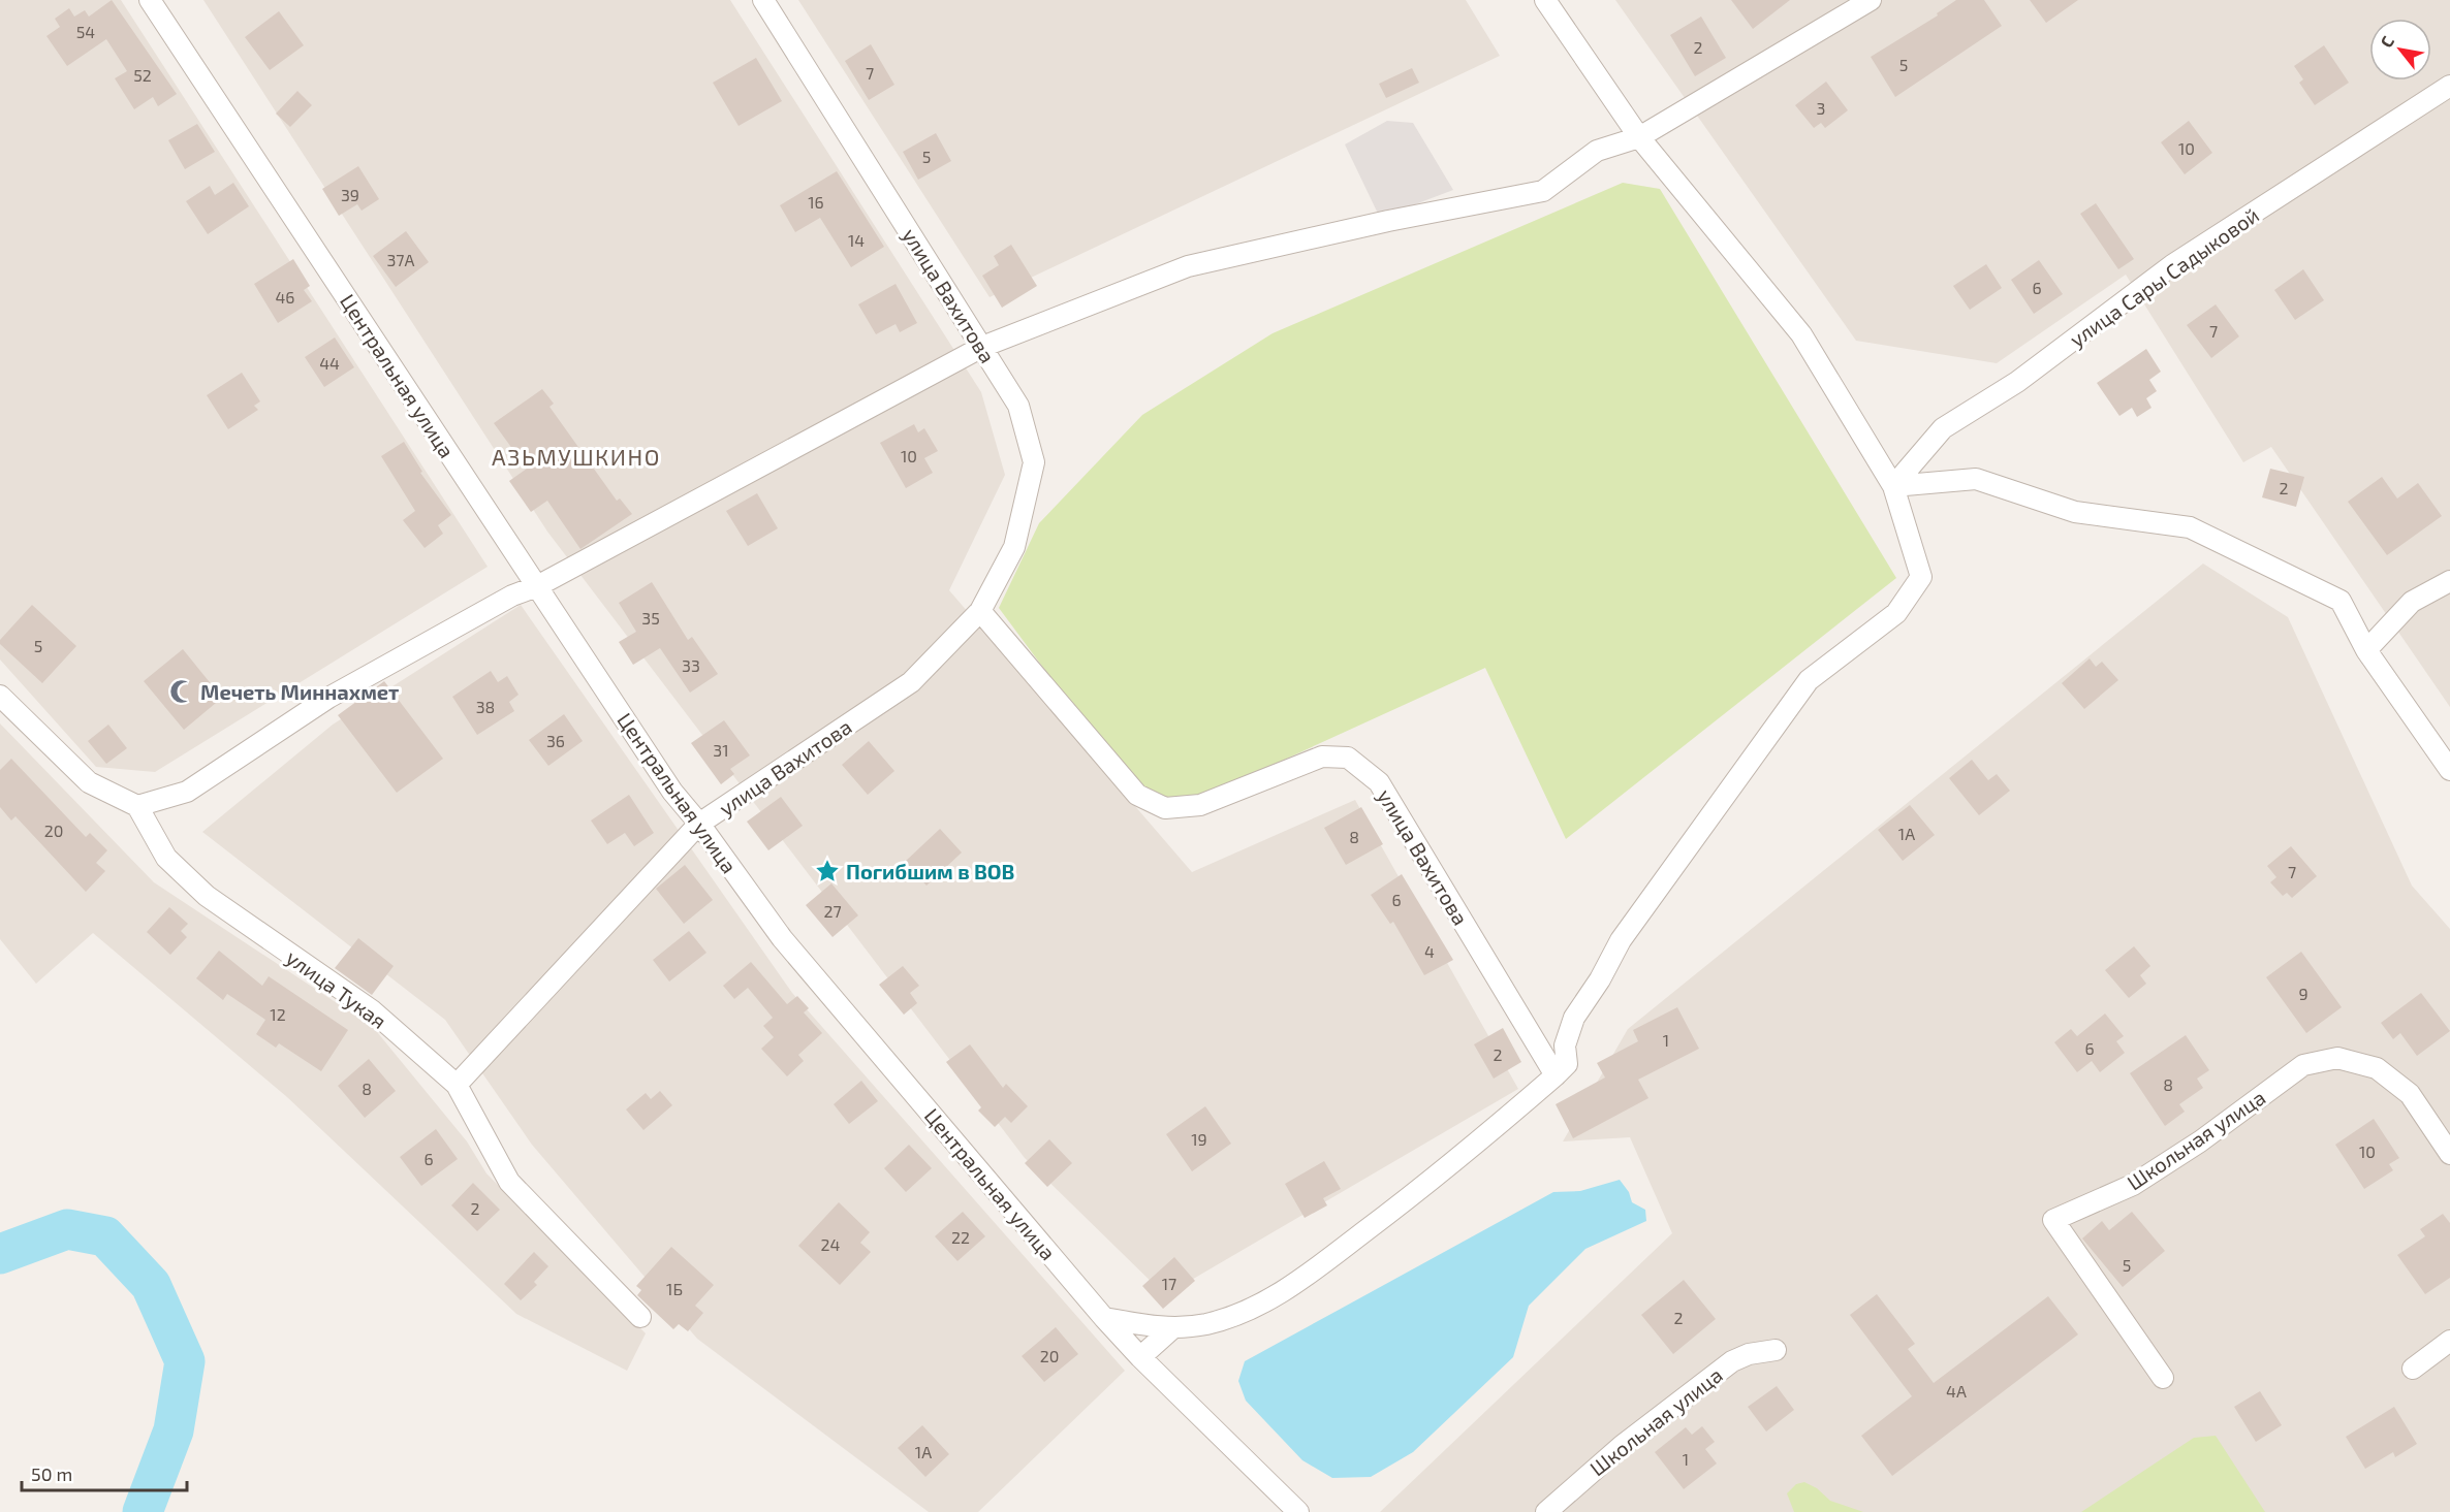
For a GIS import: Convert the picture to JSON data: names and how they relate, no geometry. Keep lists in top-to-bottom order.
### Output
{
  "streets": {
    "street": [
      "улица Сары Садыковой",
      "улица Вахитова",
      "Центральная улица",
      "улица Тукая",
      "Школьная улица"
    ]
  },
  "crossings": [
    ["улица Вахитова", "Центральная улица"],
    ["улица Вахитова", "улица Тукая"]
  ],
  "districts": ["АЗЬМУШКИНО"],
  "places": {
    "mosque": ["Мечеть Миннахмет"],
    "place": ["Погибшим в ВОВ"]
  },
  "house_numbers": [
    "54",
    "2",
    "5",
    "7",
    "52",
    "3",
    "10",
    "5",
    "39",
    "16",
    "14",
    "37А",
    "6",
    "46",
    "7",
    "44",
    "10",
    "2",
    "35",
    "5",
    "33",
    "38",
    "36",
    "31",
    "20",
    "1А",
    "8",
    "7",
    "6",
    "27",
    "4",
    "9",
    "12",
    "1",
    "6",
    "2",
    "8",
    "8",
    "19",
    "10",
    "6",
    "2",
    "22",
    "24",
    "5",
    "17",
    "1Б",
    "2",
    "20",
    "4А",
    "1А",
    "1"
  ],
  "scale_bar": "50 m",
  "north": "top left"
}
